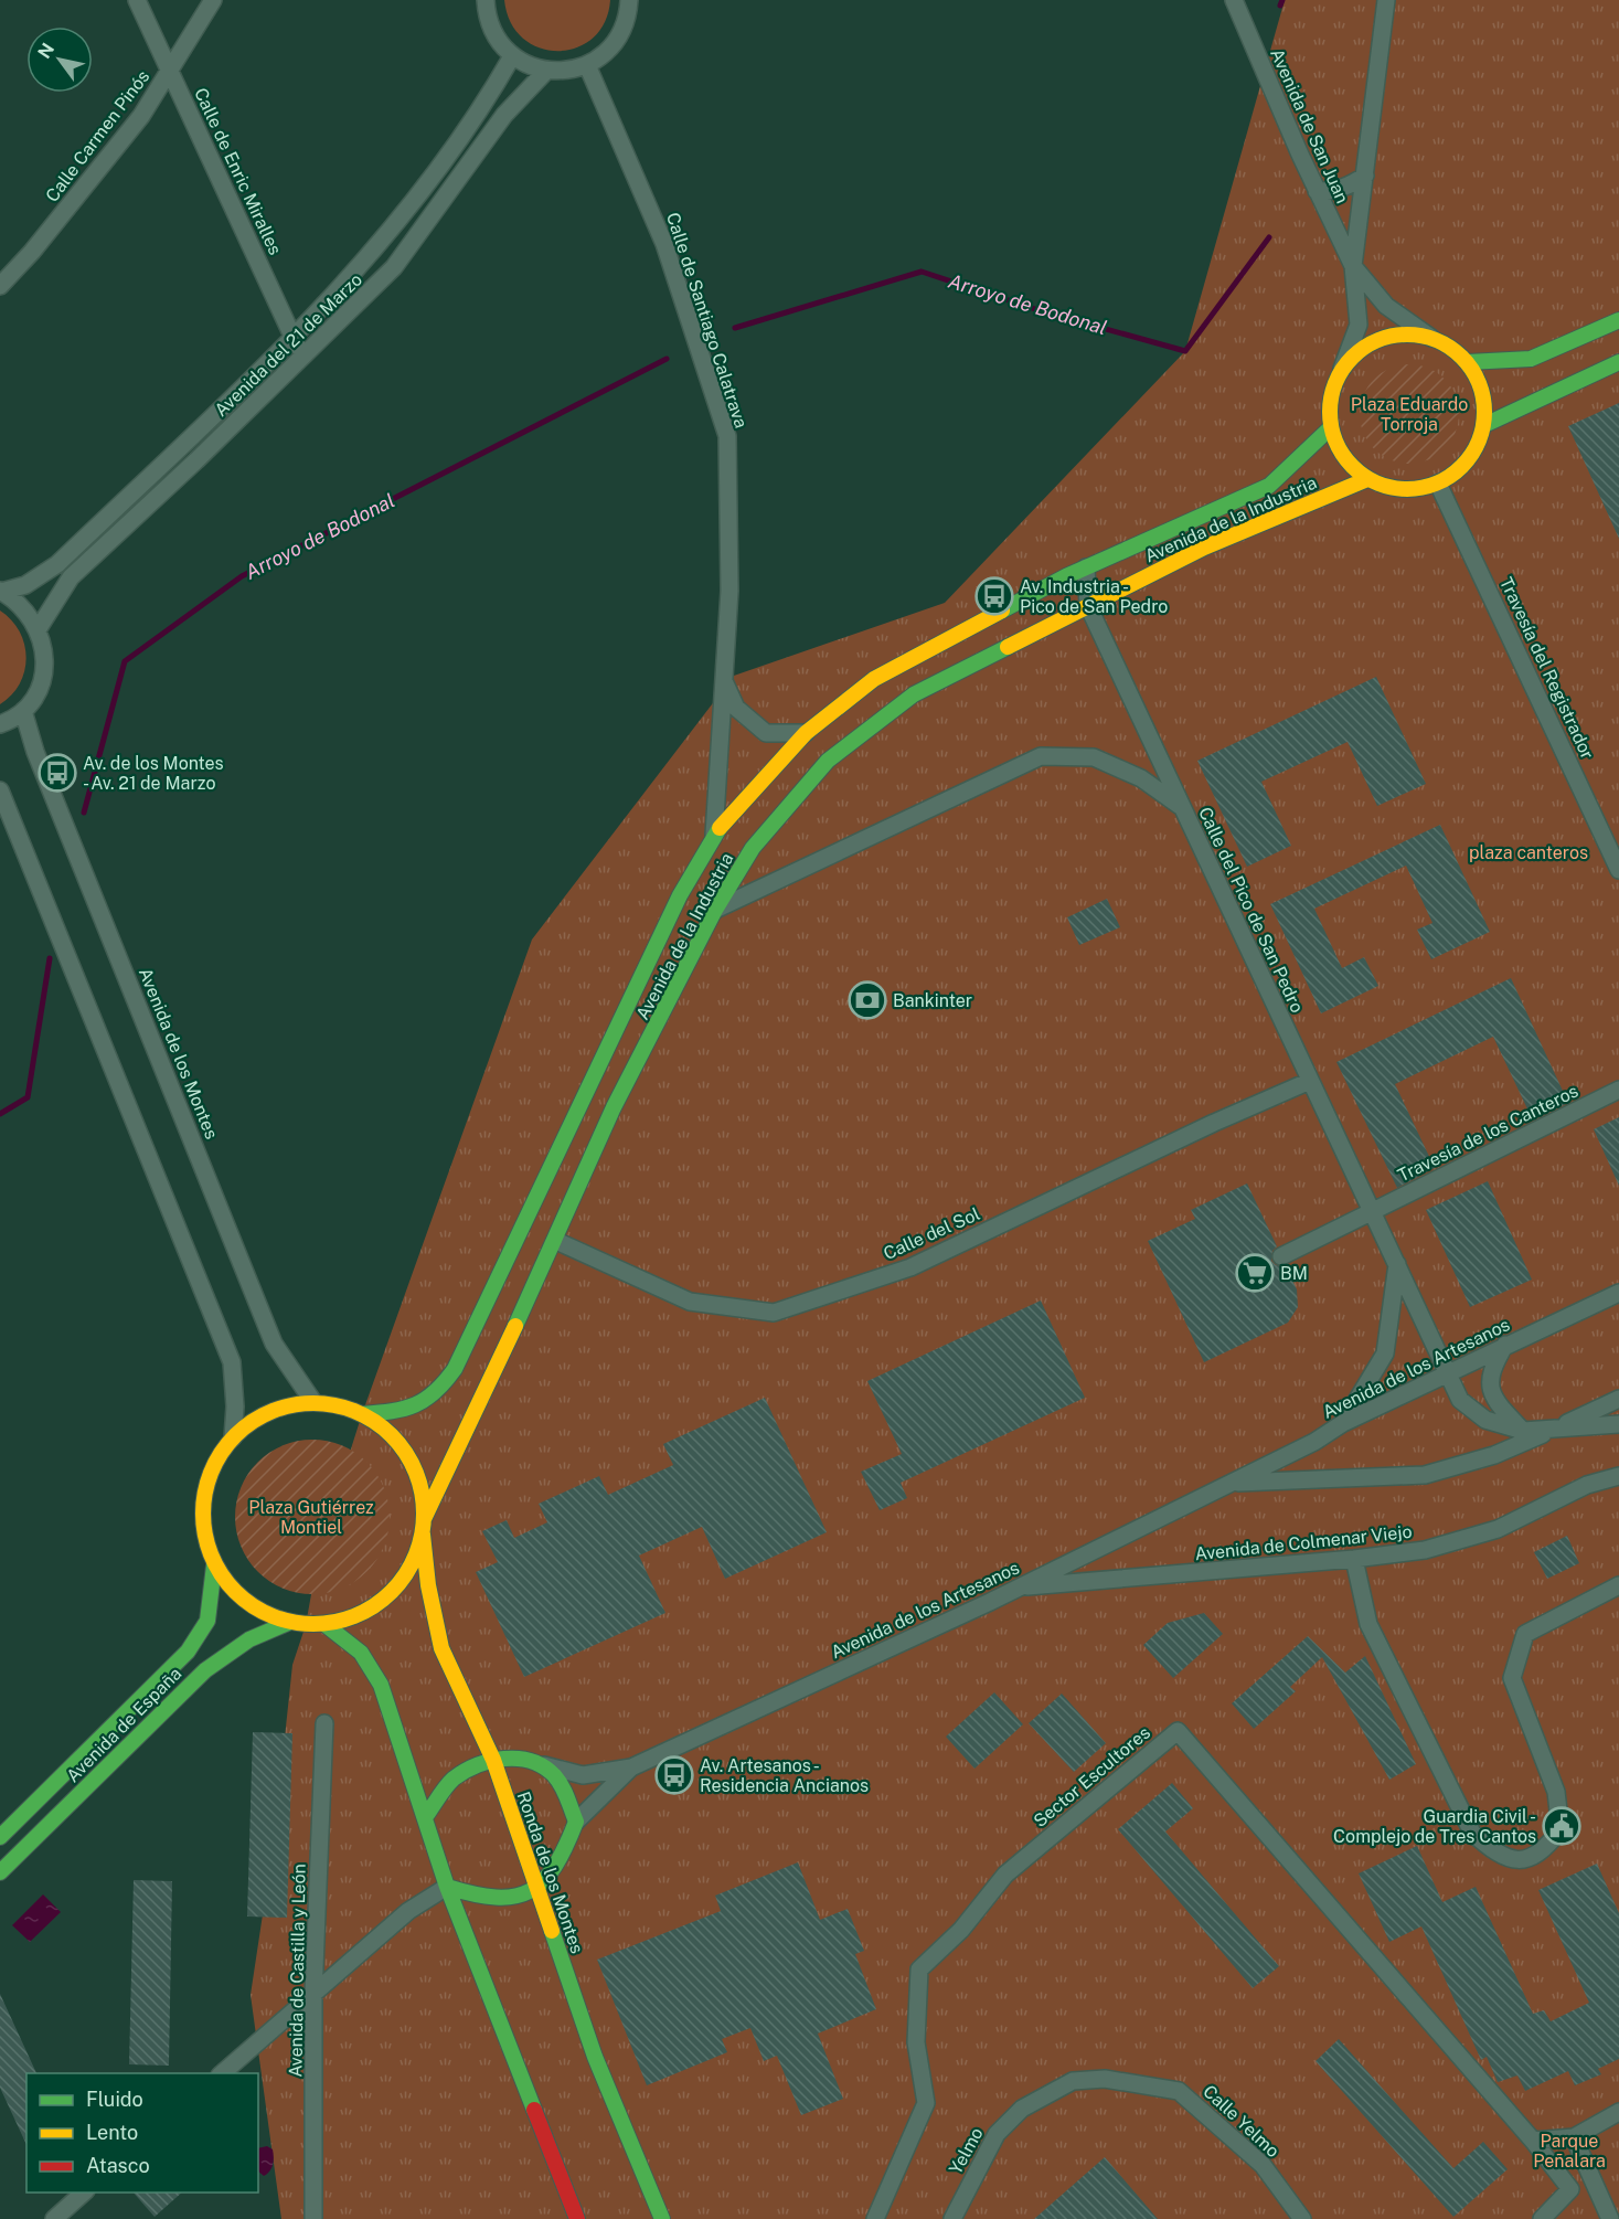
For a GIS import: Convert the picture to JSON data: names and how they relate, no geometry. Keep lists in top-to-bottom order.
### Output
{
  "streets": {
    "street": [
      "Avenida de San Juan",
      "Calle Carmen Pinós",
      "Calle de Enric Miralles",
      "Calle de Santiago Calatrava",
      "Avenida del 21 de Marzo",
      "Avenida de la Industria",
      "Travesía del Registrador",
      "Calle del Pico de San Pedro",
      "Avenida de los Montes",
      "Travesía de los Canteros",
      "Calle del Sol",
      "Avenida de los Artesanos",
      "Avenida de Colmenar Viejo",
      "Avenida de España",
      "Sector Escultores",
      "Ronda de los Montes",
      "Avenida de Castilla y León",
      "Calle Yelmo",
      "Yelmo"
    ]
  },
  "crossings": [
    ["Calle Carmen Pinós", "Calle de Enric Miralles"],
    ["Calle de Enric Miralles", "Avenida del 21 de Marzo"],
    ["Calle de Santiago Calatrava", "Avenida de la Industria"],
    ["Avenida de la Industria", "Travesía del Registrador"],
    ["Avenida de la Industria", "Calle del Pico de San Pedro"],
    ["Avenida de la Industria", "Avenida de los Montes"],
    ["Avenida de la Industria", "Calle del Sol"],
    ["Avenida de la Industria", "Avenida de España"],
    ["Avenida de la Industria", "Ronda de los Montes"],
    ["Calle del Pico de San Pedro", "Travesía de los Canteros"],
    ["Calle del Pico de San Pedro", "Calle del Sol"],
    ["Calle del Pico de San Pedro", "Avenida de los Artesanos"],
    ["Avenida de los Montes", "Avenida de España"],
    ["Avenida de los Montes", "Ronda de los Montes"],
    ["Avenida de los Artesanos", "Avenida de Colmenar Viejo"],
    ["Avenida de España", "Ronda de los Montes"],
    ["Calle Yelmo", "Yelmo"]
  ],
  "water": ["Arroyo de Bodonal"],
  "parks": [
    "Plaza Eduardo Torroja",
    "plaza canteros",
    "Plaza Gutiérrez Montiel",
    "Parque Peñalara"
  ],
  "places": {
    "bus stop": ["Av. Industria - Pico de San Pedro", "Av. de los Montes - Av. 21 de Marzo", "Av. Artesanos - Residencia Ancianos"],
    "bank": ["Bankinter"],
    "supermarket": ["BM"],
    "public building": ["Guardia Civil - Complejo de Tres Cantos"]
  },
  "legend": ["Fluido", "Lento", "Atasco"],
  "north": "top left"
}
